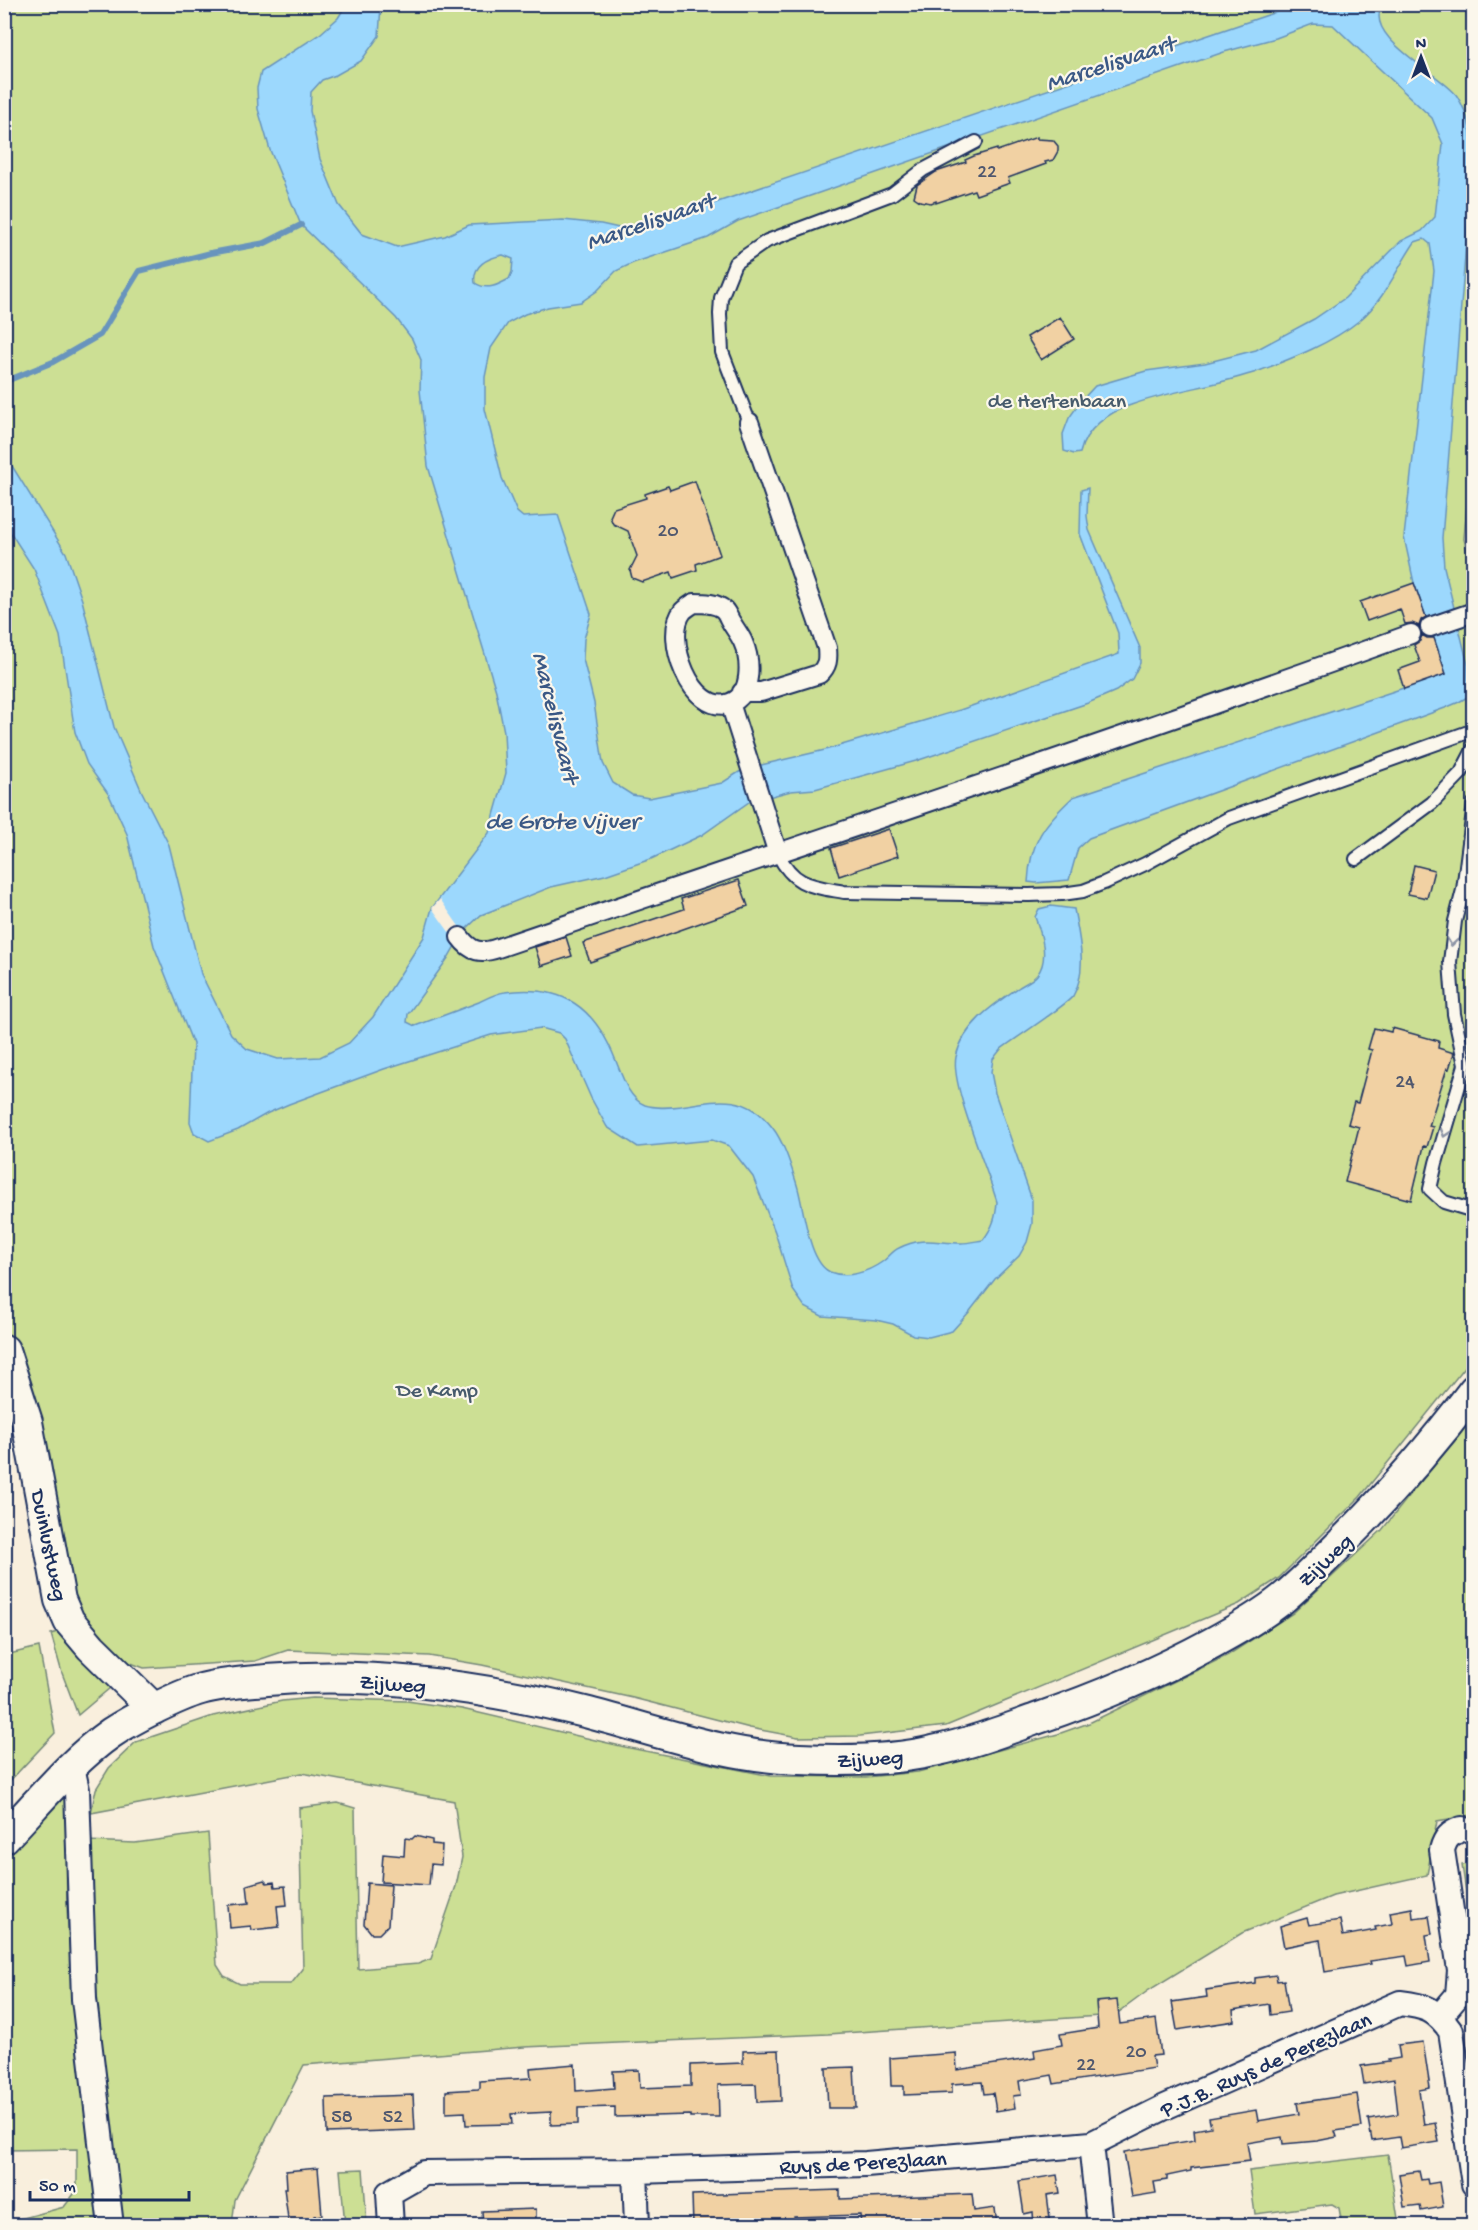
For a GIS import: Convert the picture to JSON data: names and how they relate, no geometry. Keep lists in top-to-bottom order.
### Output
{
  "streets": {
    "street": [
      "Duinlustweg",
      "Zijweg",
      "P.J.B. Ruys de Perezlaan",
      "Ruys de Perezlaan"
    ]
  },
  "crossings": [
    ["Duinlustweg", "Zijweg"],
    ["P.J.B. Ruys de Perezlaan", "Ruys de Perezlaan"]
  ],
  "water": ["Marcelisvaart", "de Grote Vijver"],
  "parks": ["de Hertenbaan", "De Kamp"],
  "house_numbers": [
    "22",
    "20",
    "24",
    "20",
    "22",
    "58",
    "52"
  ],
  "scale_bar": "50 m",
  "north": "top"
}
